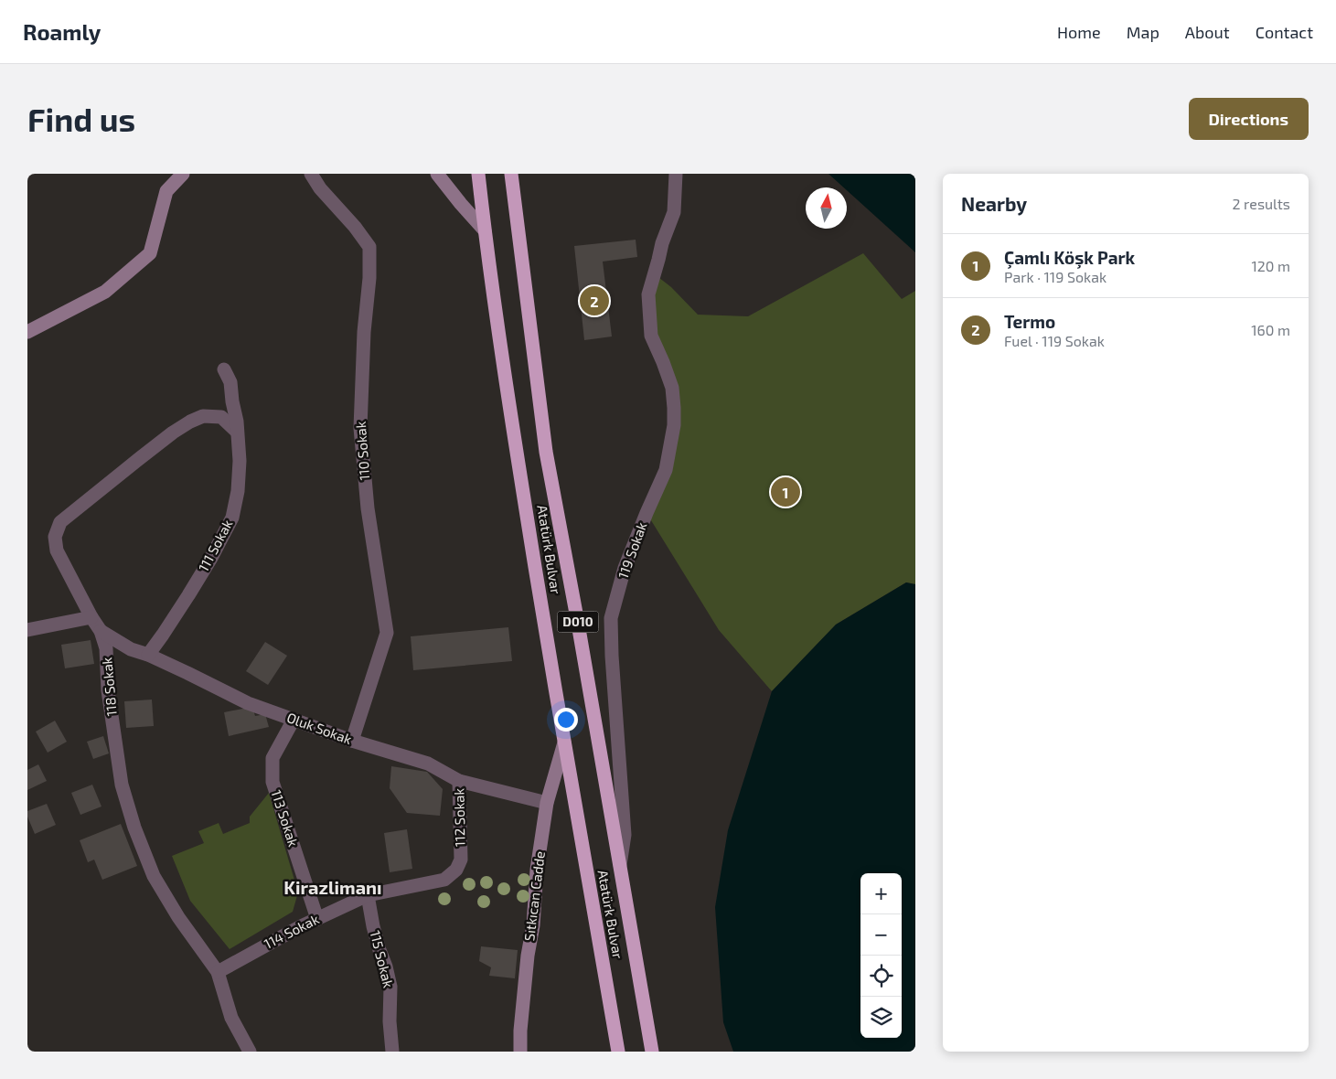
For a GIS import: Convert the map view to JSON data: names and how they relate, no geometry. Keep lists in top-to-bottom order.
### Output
{
  "streets": {
    "highway": ["Atatürk Bulvar", "D010"],
    "street": [
      "110 Sokak",
      "111 Sokak",
      "119 Sokak",
      "118 Sokak",
      "Oluk Sokak",
      "112 Sokak",
      "113 Sokak",
      "Sıtkıcan Cadde",
      "114 Sokak",
      "115 Sokak"
    ]
  },
  "crossings": [
    ["110 Sokak", "Oluk Sokak"],
    ["111 Sokak", "118 Sokak"],
    ["111 Sokak", "Oluk Sokak"],
    ["Atatürk Bulvar", "119 Sokak"],
    ["Atatürk Bulvar", "Sıtkıcan Cadde"],
    ["118 Sokak", "Oluk Sokak"],
    ["118 Sokak", "114 Sokak"],
    ["Oluk Sokak", "112 Sokak"],
    ["Oluk Sokak", "113 Sokak"],
    ["Oluk Sokak", "Sıtkıcan Cadde"],
    ["112 Sokak", "114 Sokak"],
    ["112 Sokak", "115 Sokak"],
    ["113 Sokak", "114 Sokak"],
    ["114 Sokak", "115 Sokak"]
  ],
  "districts": ["Kirazlimanı"],
  "north": "top",
  "page": {
    "header": "Roamly",
    "nav": [
      "Home",
      "Map",
      "About",
      "Contact"
    ],
    "buttons": "Directions",
    "title": "Find us",
    "heading": ["Nearby", "2 results"],
    "list": [
      {
        "mark": "1",
        "name": "Çamlı Köşk Park",
        "note": "Park · 119 Sokak",
        "value": "120 m"
      },
      {
        "mark": "2",
        "name": "Termo",
        "note": "Fuel · 119 Sokak",
        "value": "160 m"
      }
    ],
    "pins": ["2", "1"],
    "map_buttons": ["+", "−"]
  }
}
